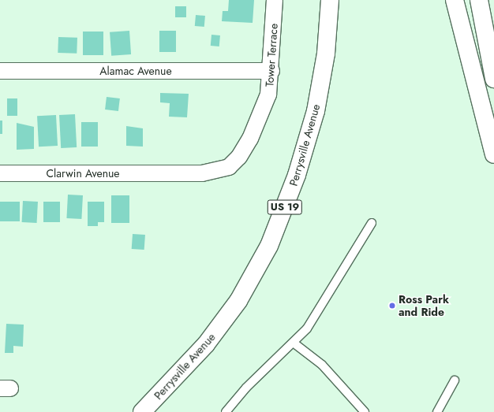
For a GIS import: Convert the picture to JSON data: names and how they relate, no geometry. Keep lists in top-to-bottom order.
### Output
{
  "streets": {
    "main road": ["Perrysville Avenue", "US 19"],
    "street": ["Tower Terrace", "Alamac Avenue", "Clarwin Avenue"]
  },
  "crossings": [
    ["Tower Terrace", "Alamac Avenue"],
    ["Tower Terrace", "Clarwin Avenue"]
  ],
  "places": ["Ross Park and Ride"]
}
